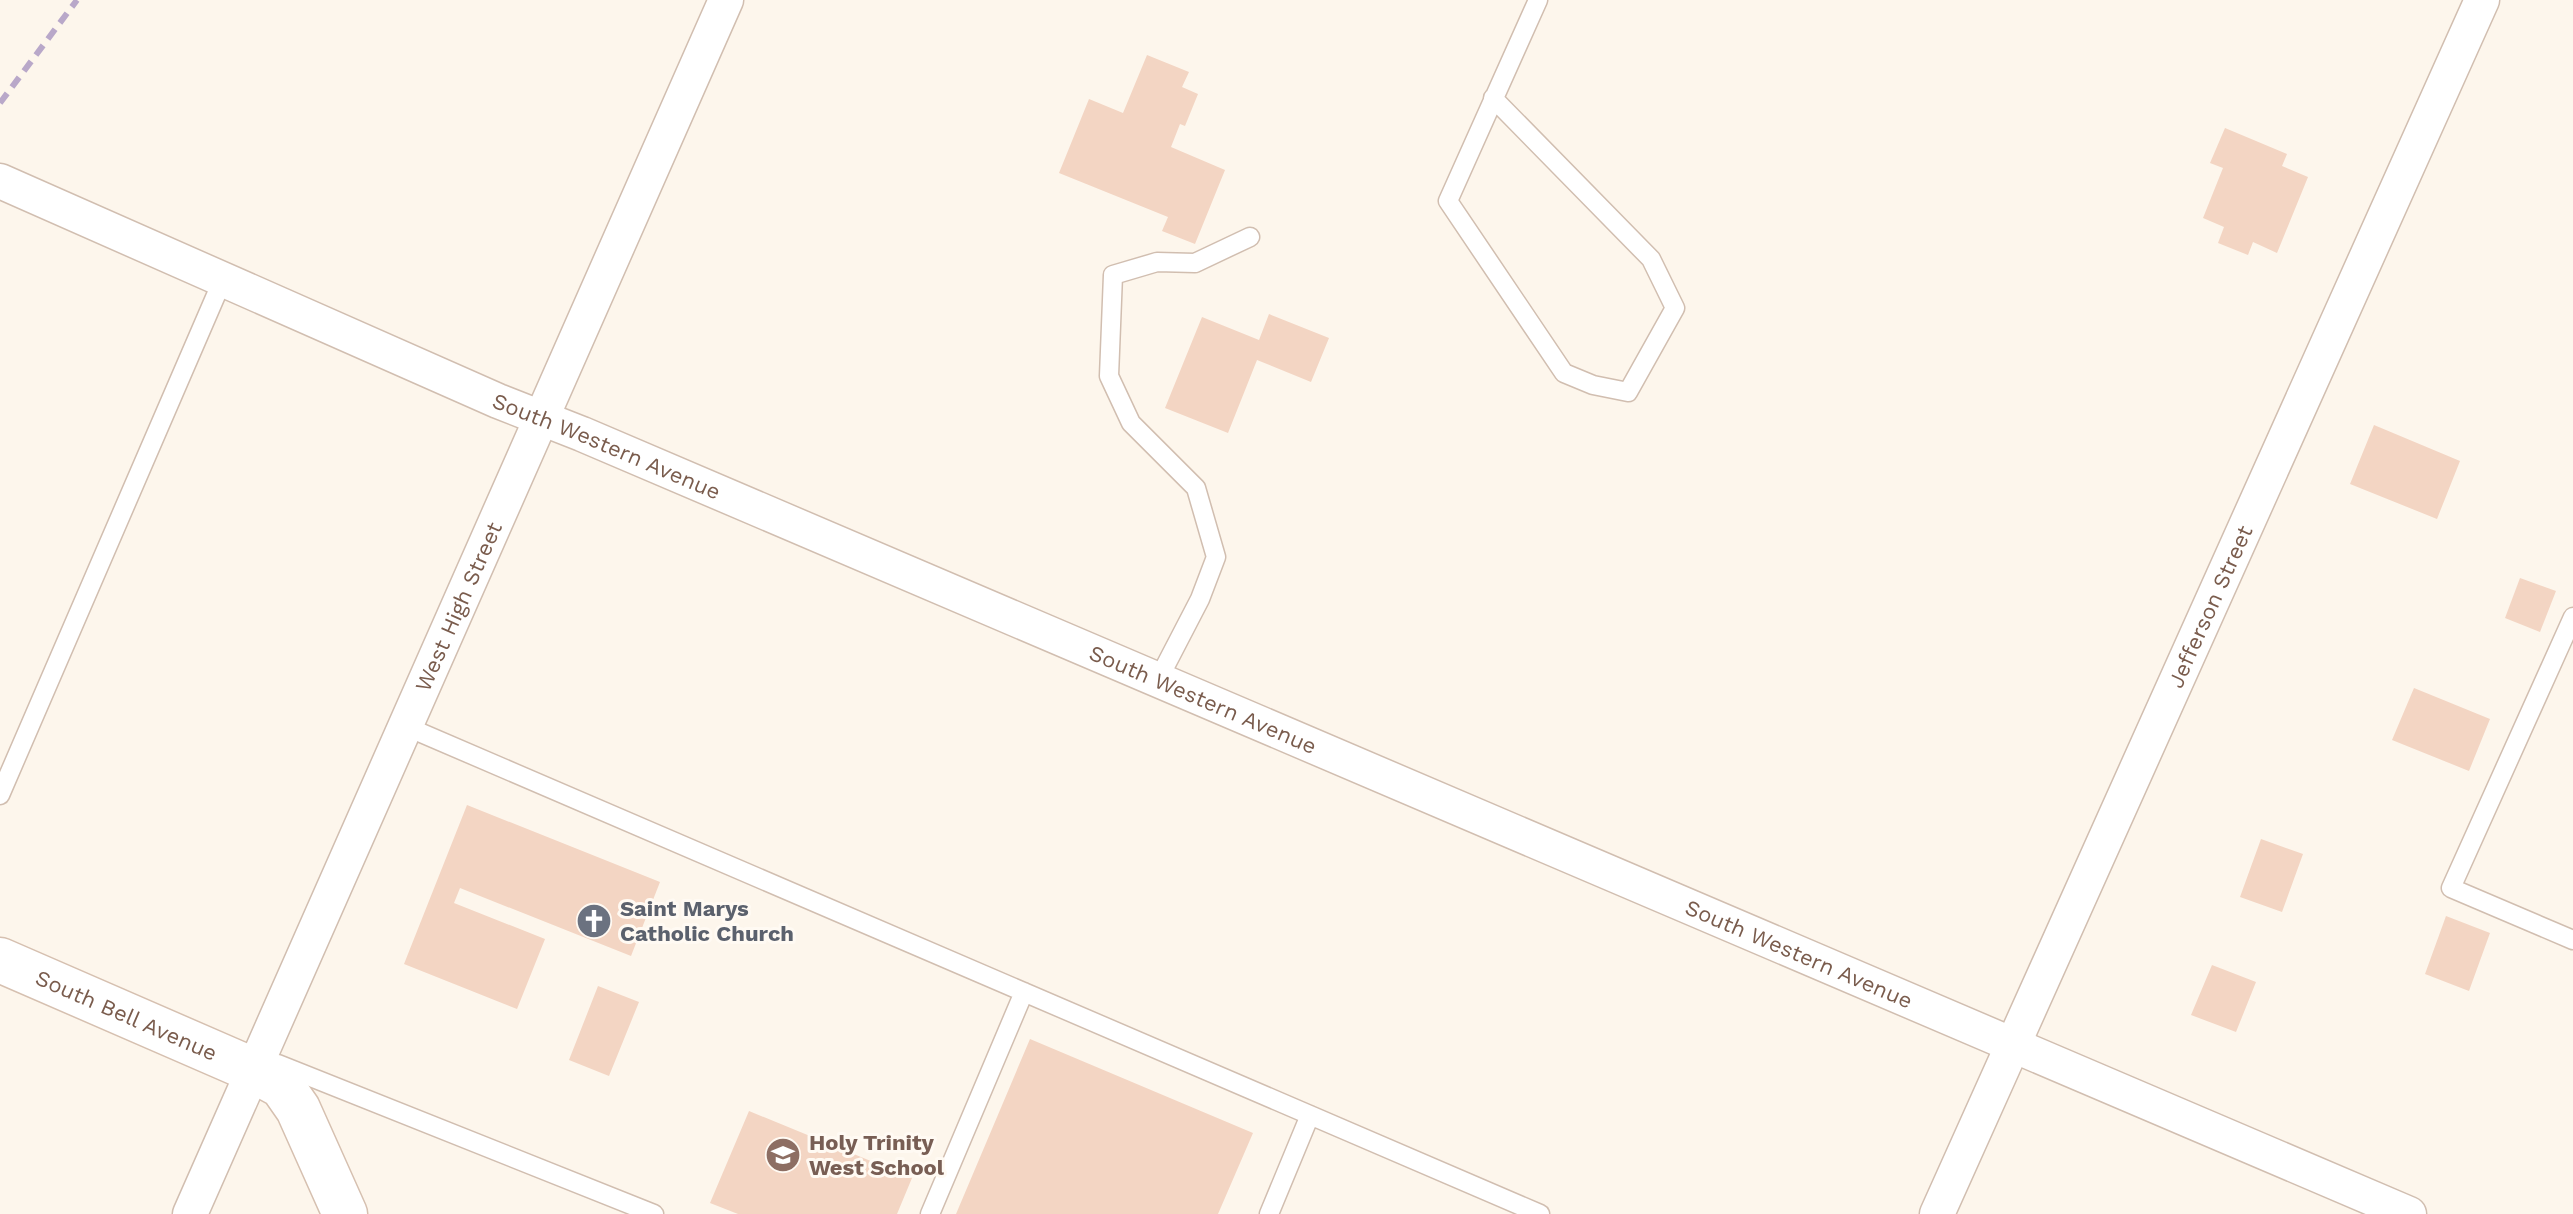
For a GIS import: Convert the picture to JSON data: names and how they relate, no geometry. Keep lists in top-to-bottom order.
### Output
{
  "streets": {
    "street": [
      "South Western Avenue",
      "West High Street",
      "Jefferson Street",
      "South Bell Avenue"
    ]
  },
  "crossings": [
    ["South Western Avenue", "West High Street"],
    ["South Western Avenue", "Jefferson Street"],
    ["West High Street", "South Bell Avenue"]
  ],
  "places": {
    "church": ["Saint Marys Catholic Church"],
    "school or university": ["Holy Trinity West School"]
  }
}
